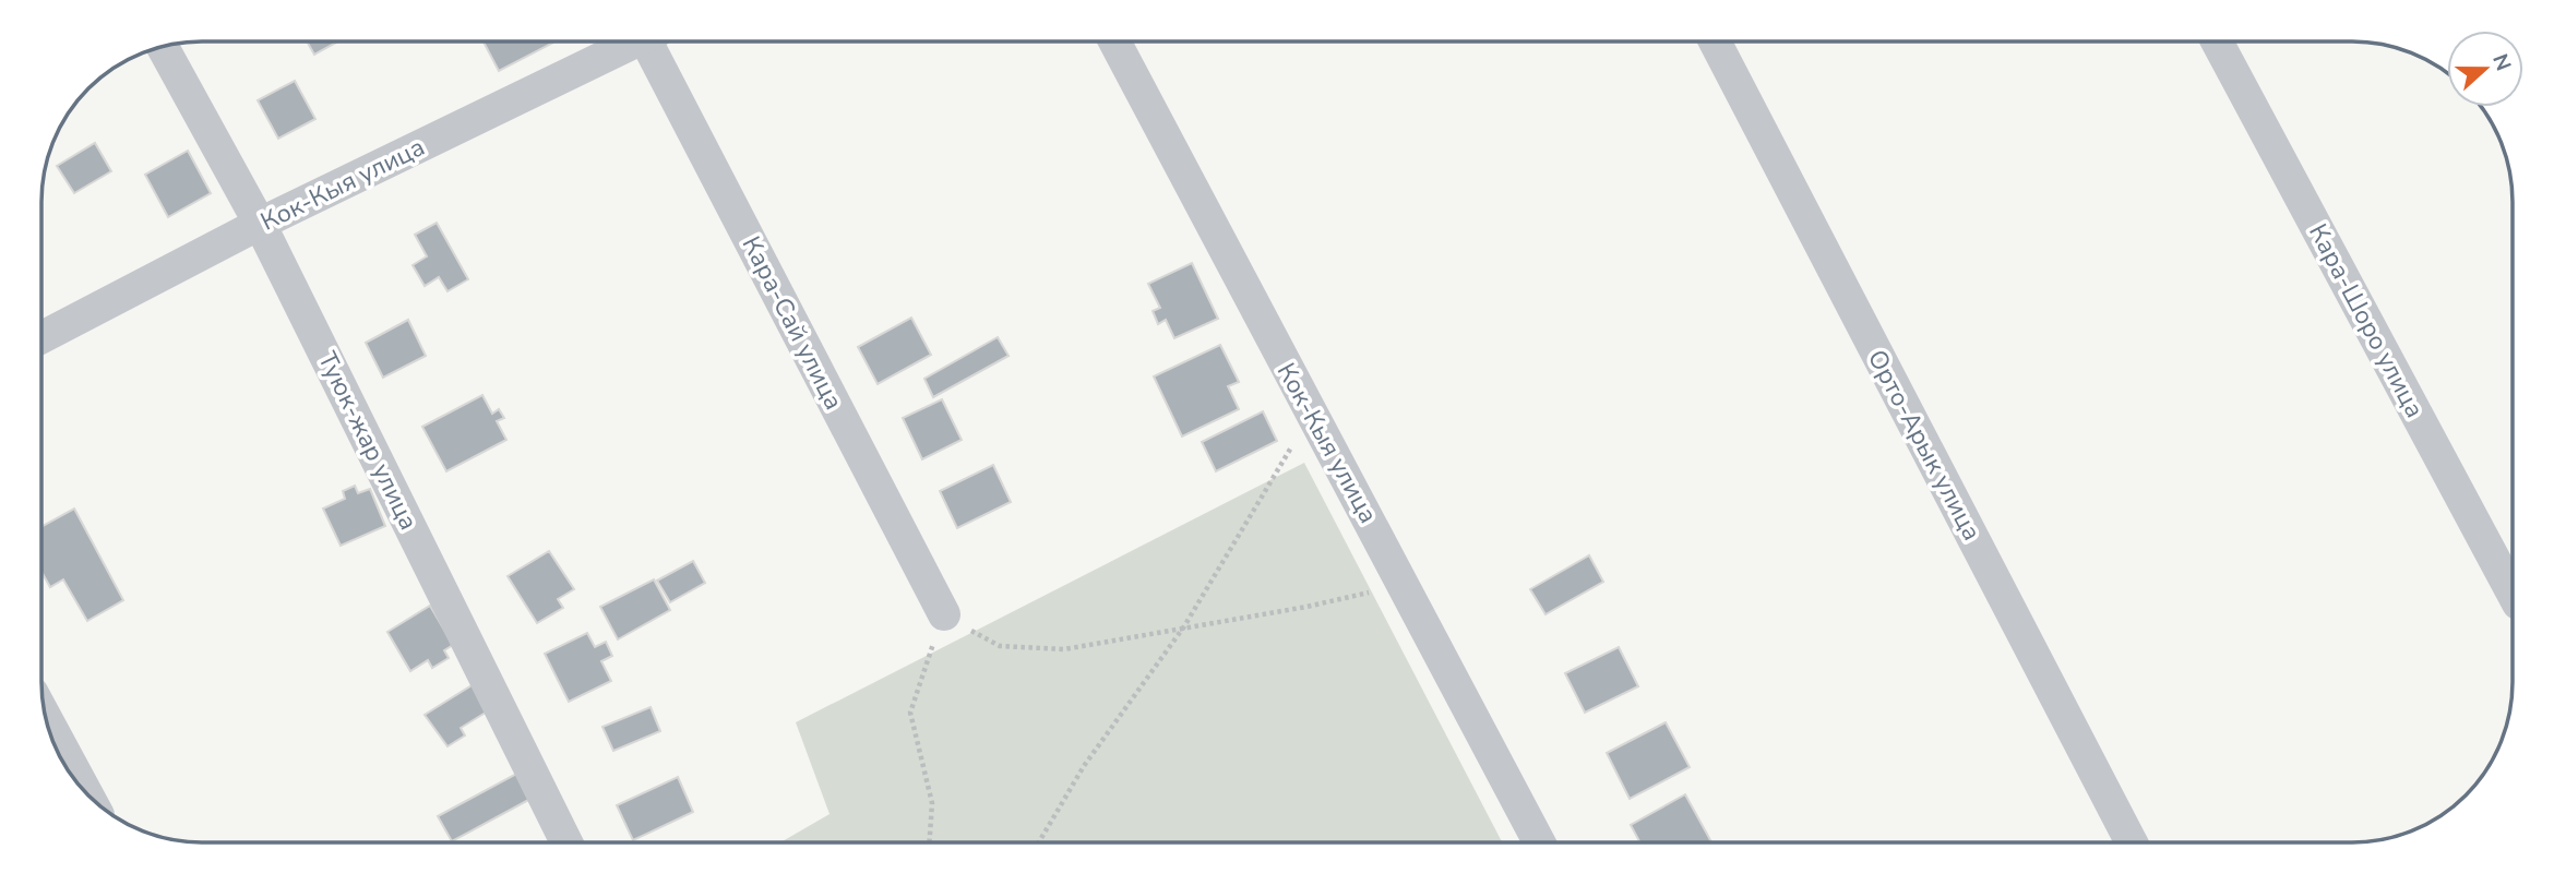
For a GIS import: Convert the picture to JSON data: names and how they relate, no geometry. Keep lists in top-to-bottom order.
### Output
{
  "streets": {
    "street": [
      "Кок-Кыя улица",
      "Кара-Шоро улица",
      "Кара-Сай улица",
      "Туюк-жар улица",
      "Орто-Арык улица"
    ]
  },
  "crossings": [
    ["Кок-Кыя улица", "Туюк-жар улица"]
  ],
  "north": "right"
}
